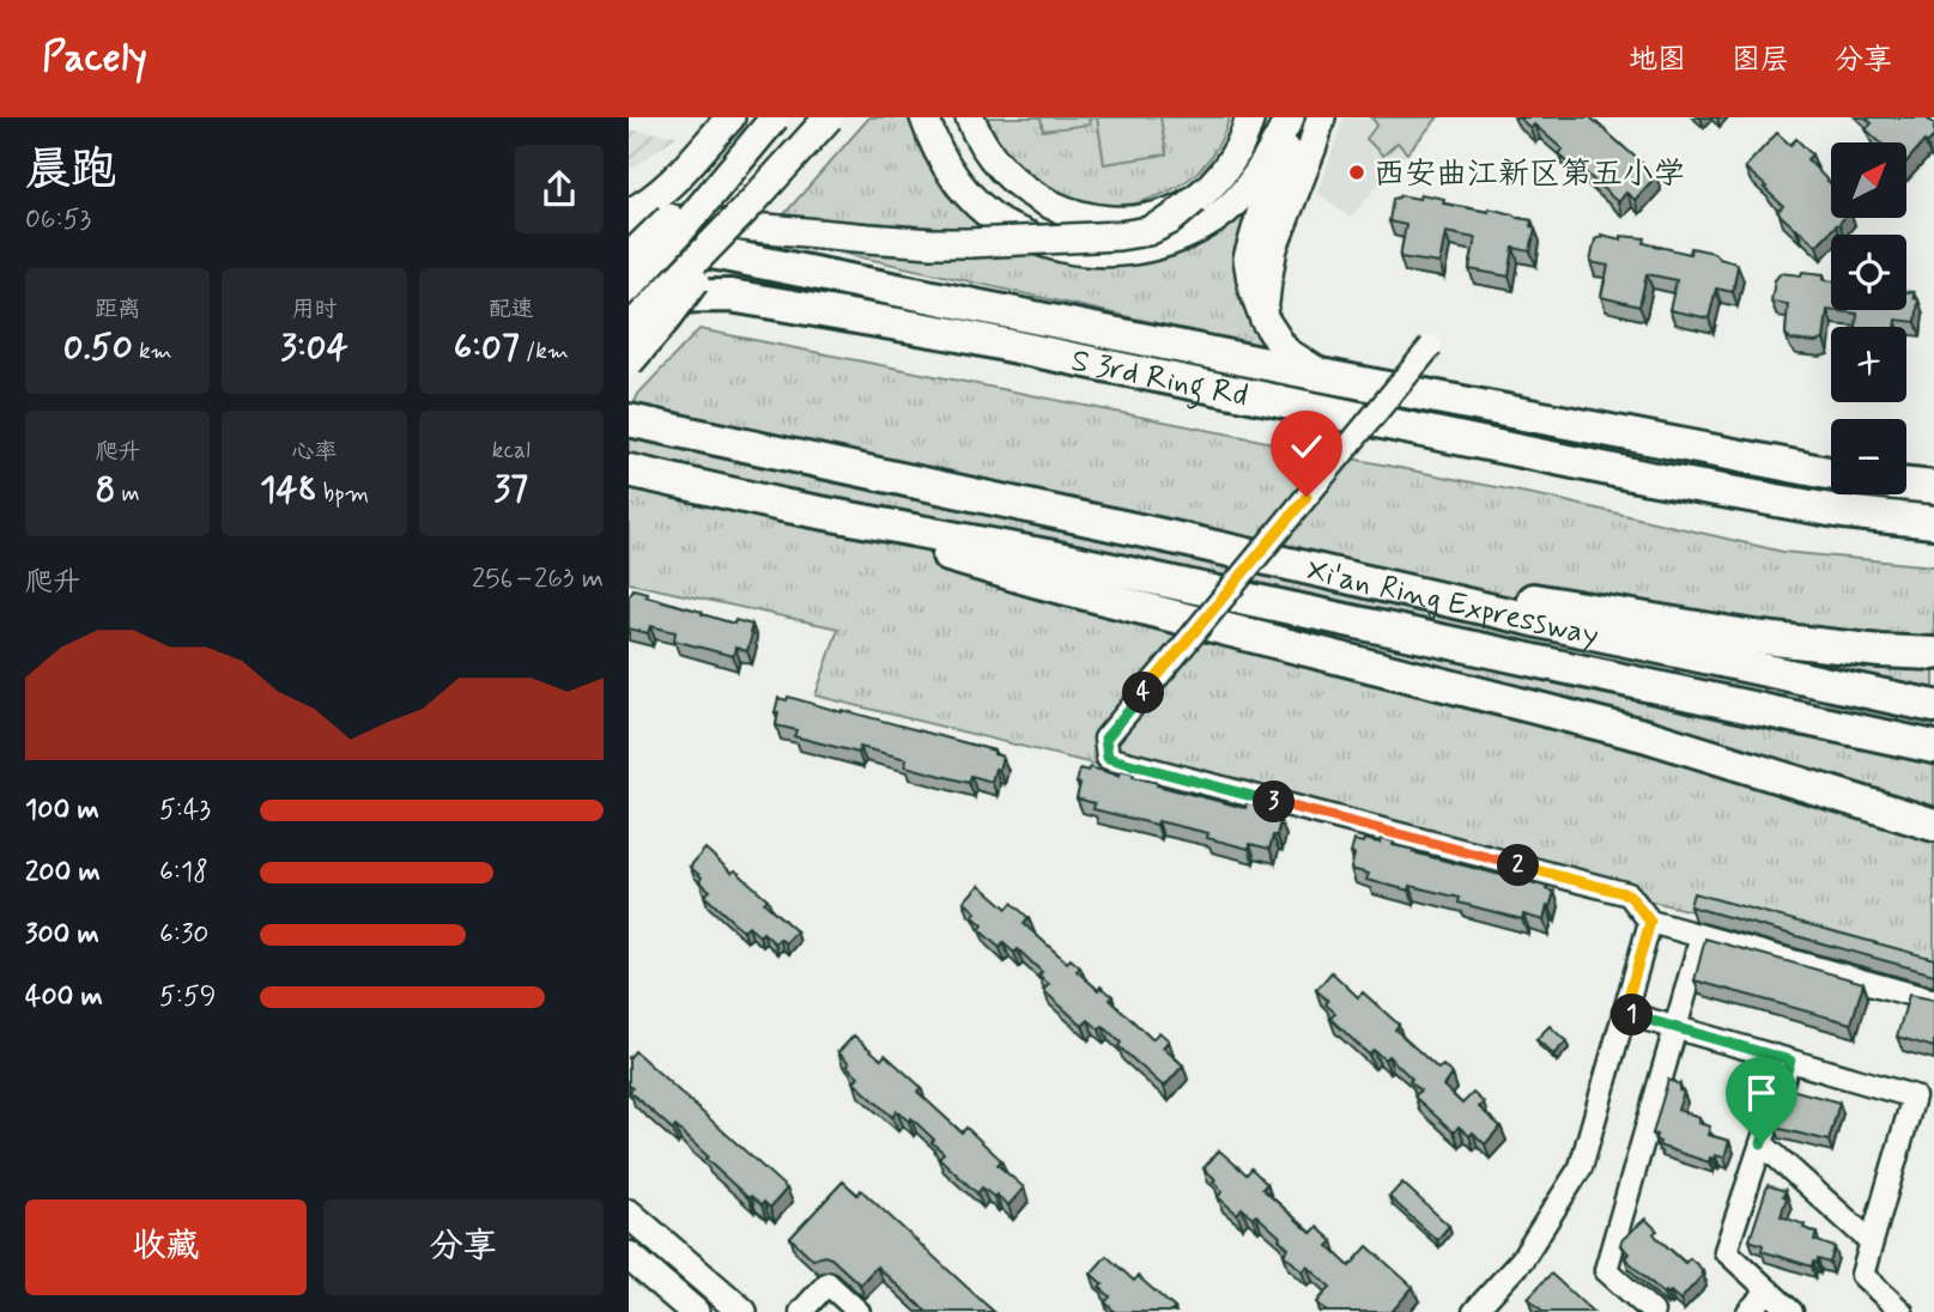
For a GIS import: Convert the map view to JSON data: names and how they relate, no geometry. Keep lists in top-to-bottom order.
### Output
{
  "streets": {
    "highway": ["S 3rd Ring Rd", "Xi'an Ring Expressway"]
  },
  "places": ["西安曲江新区第五小学"],
  "north": "top right",
  "page": {
    "header": "Pacely",
    "nav": ["地图", "图层", "分享"],
    "heading": ["晨跑", "06:53"],
    "map_buttons": ["+", "−"],
    "stats": [
      ["距离", "0.50 km"],
      ["用时", "3:04"],
      ["配速", "6:07 /km"],
      ["爬升", "8 m"],
      ["心率", "148 bpm"],
      ["kcal", "37"]
    ],
    "chart": ["爬升", "256–263 m"],
    "pins": [
      "4",
      "3",
      "2",
      "1"
    ],
    "list": [
      {
        "name": "100 m",
        "note": "5:43"
      },
      {
        "name": "200 m",
        "note": "6:18"
      },
      {
        "name": "300 m",
        "note": "6:30"
      },
      {
        "name": "400 m",
        "note": "5:59"
      }
    ],
    "buttons": ["收藏", "分享"]
  }
}
